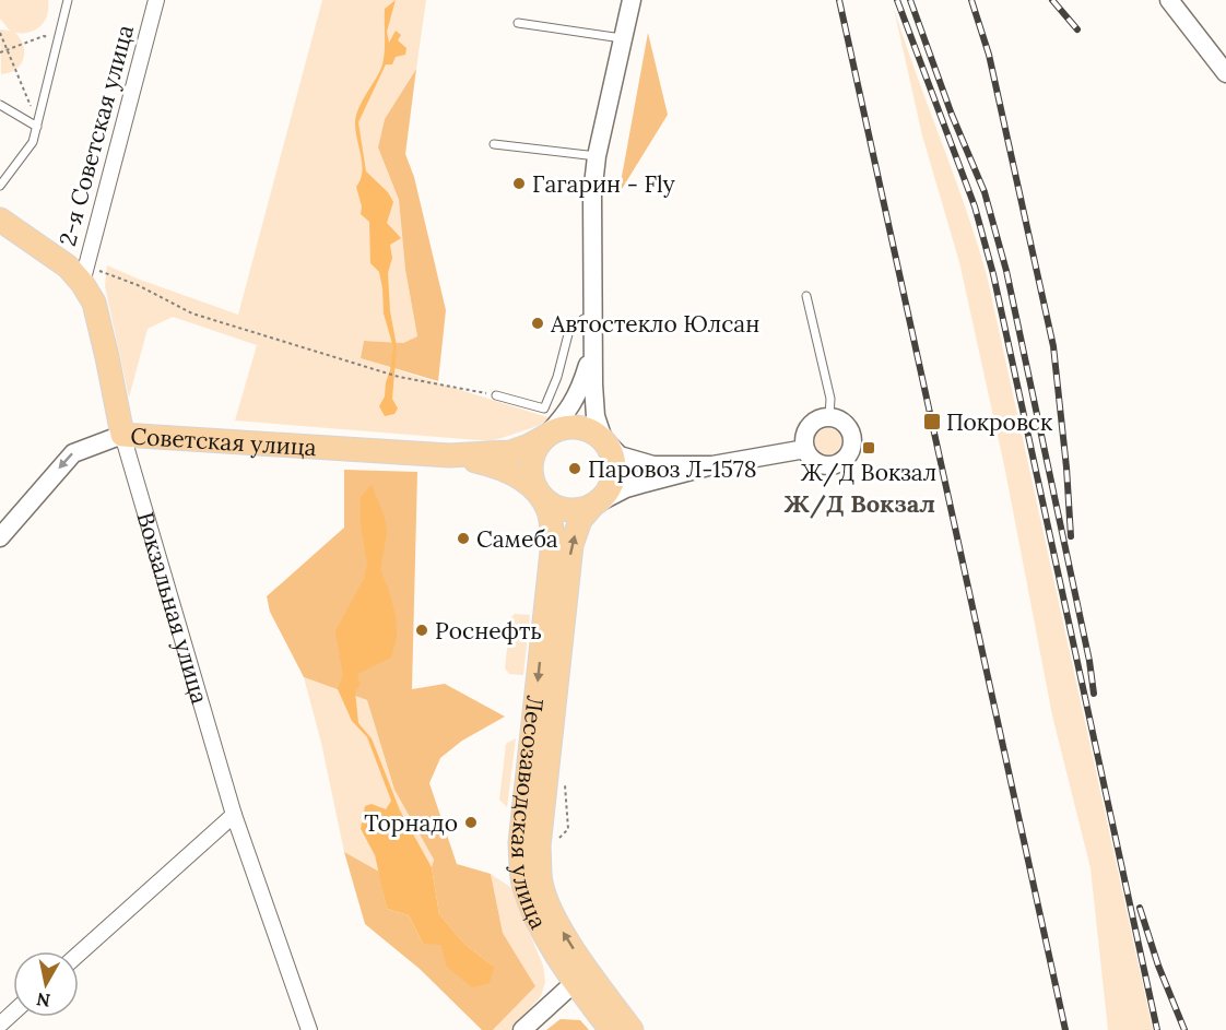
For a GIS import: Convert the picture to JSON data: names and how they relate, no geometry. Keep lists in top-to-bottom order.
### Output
{
  "streets": {
    "main road": ["Советская улица", "Вокзальная улица", "Лесозаводская улица"],
    "street": ["2-я Советская улица"]
  },
  "crossings": [
    ["2-я Советская улица", "Вокзальная улица"],
    ["Советская улица", "Вокзальная улица"],
    ["Советская улица", "Лесозаводская улица"]
  ],
  "districts": ["Ж/Д Вокзал"],
  "places": {
    "other": [
      "Гагарин - Fly",
      "Автостекло Юлсан",
      "Паровоз Л-1578",
      "Самеба",
      "Роснефть",
      "Торнадо"
    ],
    "transit": ["Покровск", "Ж/Д Вокзал"]
  },
  "north": "bottom"
}
